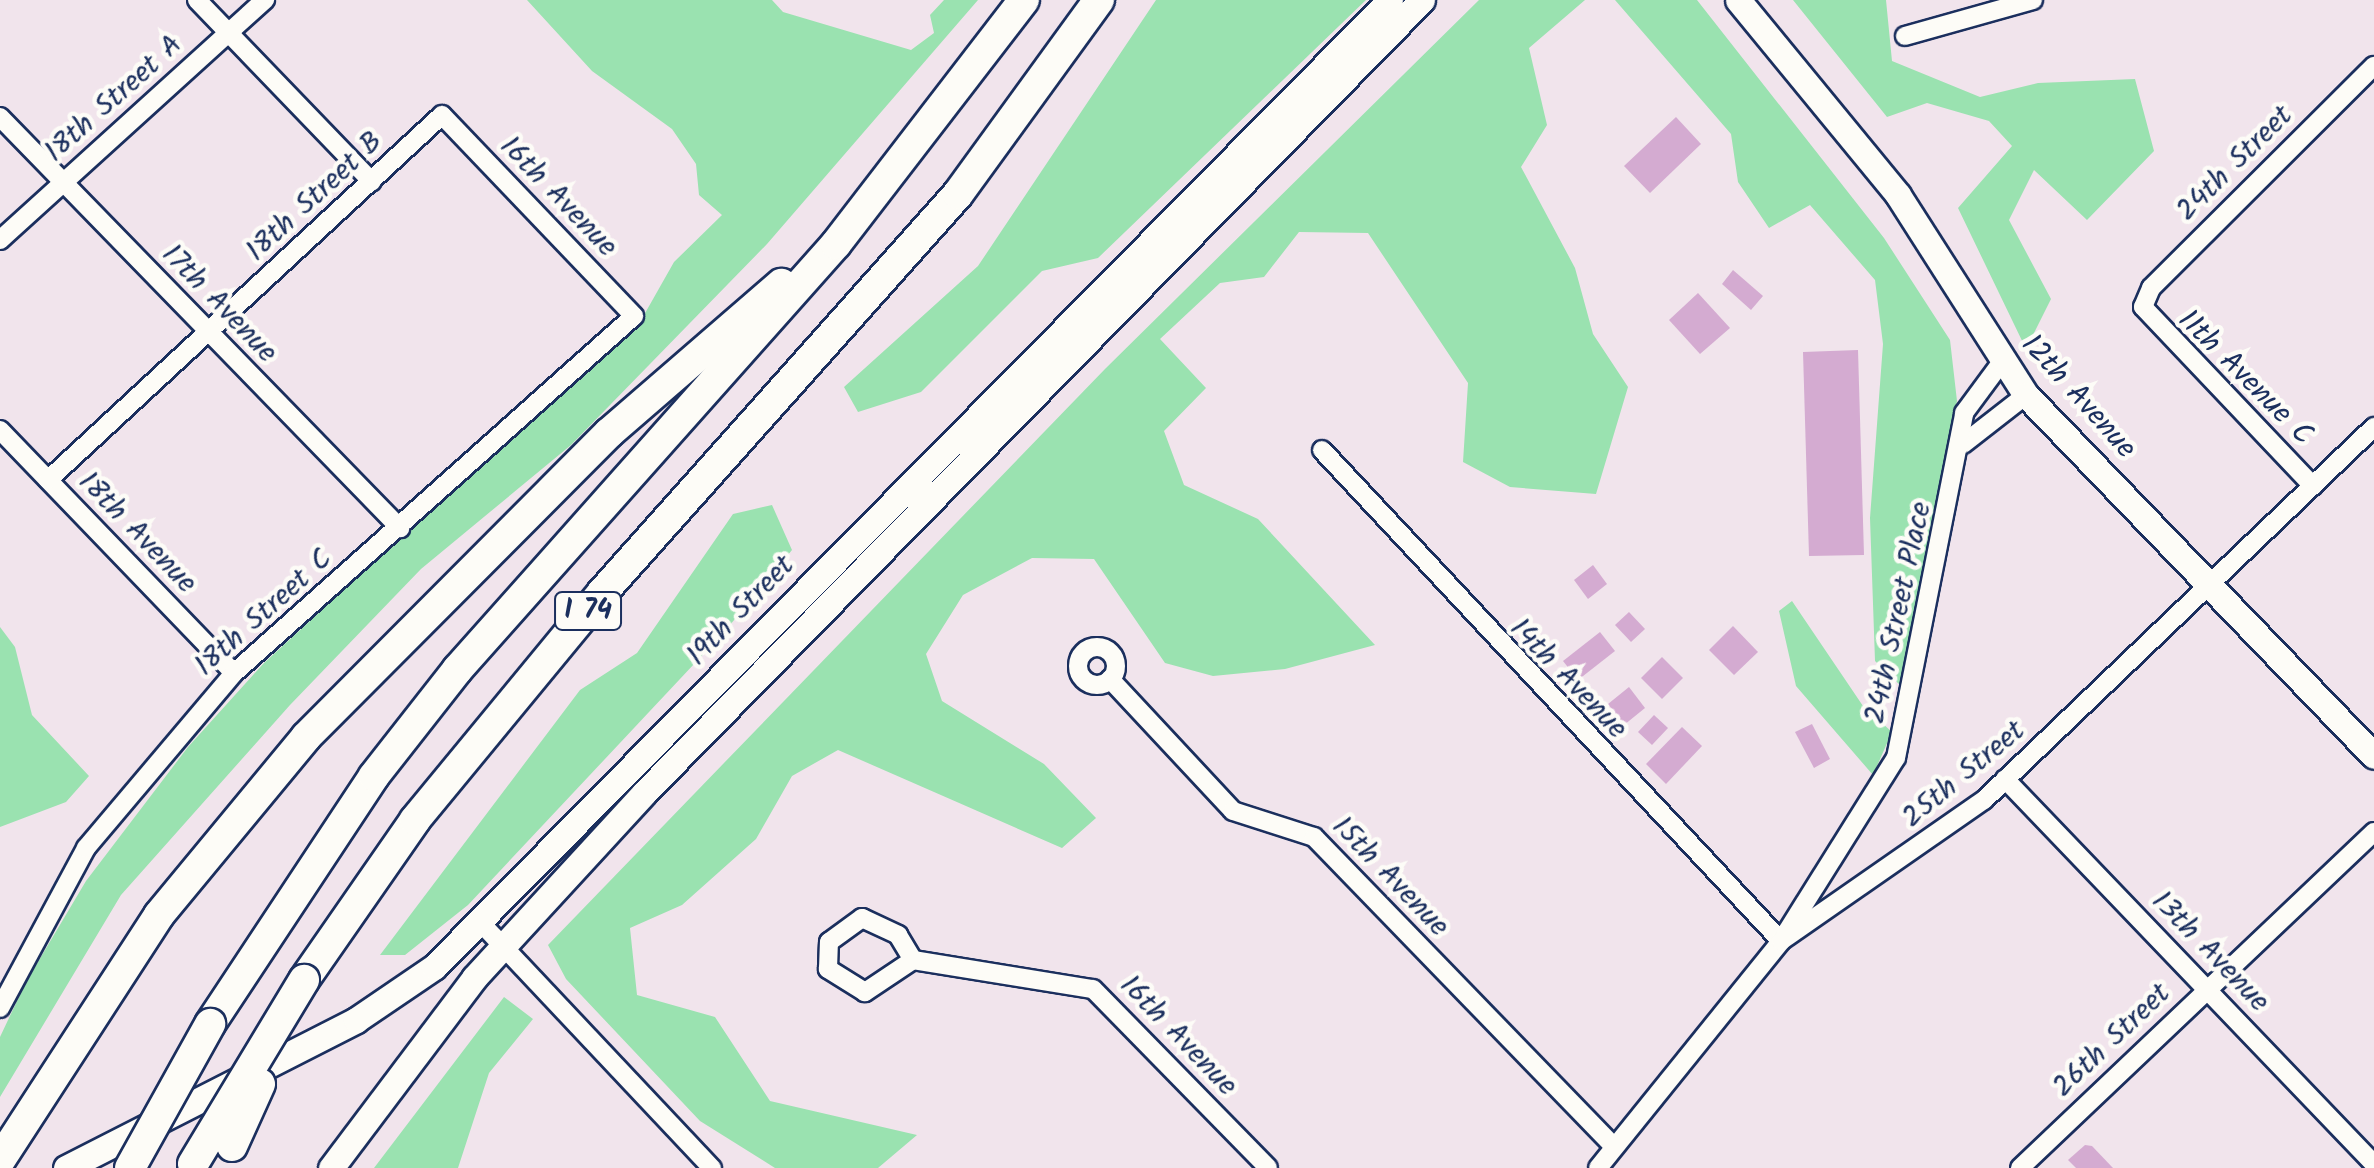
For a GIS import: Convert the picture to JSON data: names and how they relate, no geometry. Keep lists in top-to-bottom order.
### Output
{
  "streets": {
    "highway": ["I 74"],
    "main road": ["12th Avenue", "19th Street"],
    "street": [
      "18th Street A",
      "24th Street",
      "18th Street B",
      "16th Avenue",
      "17th Avenue",
      "11th Avenue C",
      "18th Avenue",
      "18th Street C",
      "24th Street Place",
      "14th Avenue",
      "25th Street",
      "15th Avenue",
      "13th Avenue",
      "26th Street"
    ]
  },
  "crossings": [
    ["18th Street A", "17th Avenue"],
    ["24th Street", "11th Avenue C"],
    ["18th Street B", "16th Avenue"],
    ["18th Street B", "17th Avenue"],
    ["18th Street B", "18th Avenue"],
    ["16th Avenue", "18th Street C"],
    ["17th Avenue", "18th Street C"],
    ["11th Avenue C", "25th Street"],
    ["12th Avenue", "24th Street Place"],
    ["12th Avenue", "25th Street"],
    ["18th Avenue", "18th Street C"],
    ["24th Street Place", "14th Avenue"],
    ["24th Street Place", "25th Street"],
    ["14th Avenue", "25th Street"],
    ["25th Street", "15th Avenue"],
    ["25th Street", "13th Avenue"],
    ["13th Avenue", "26th Street"]
  ]
}
